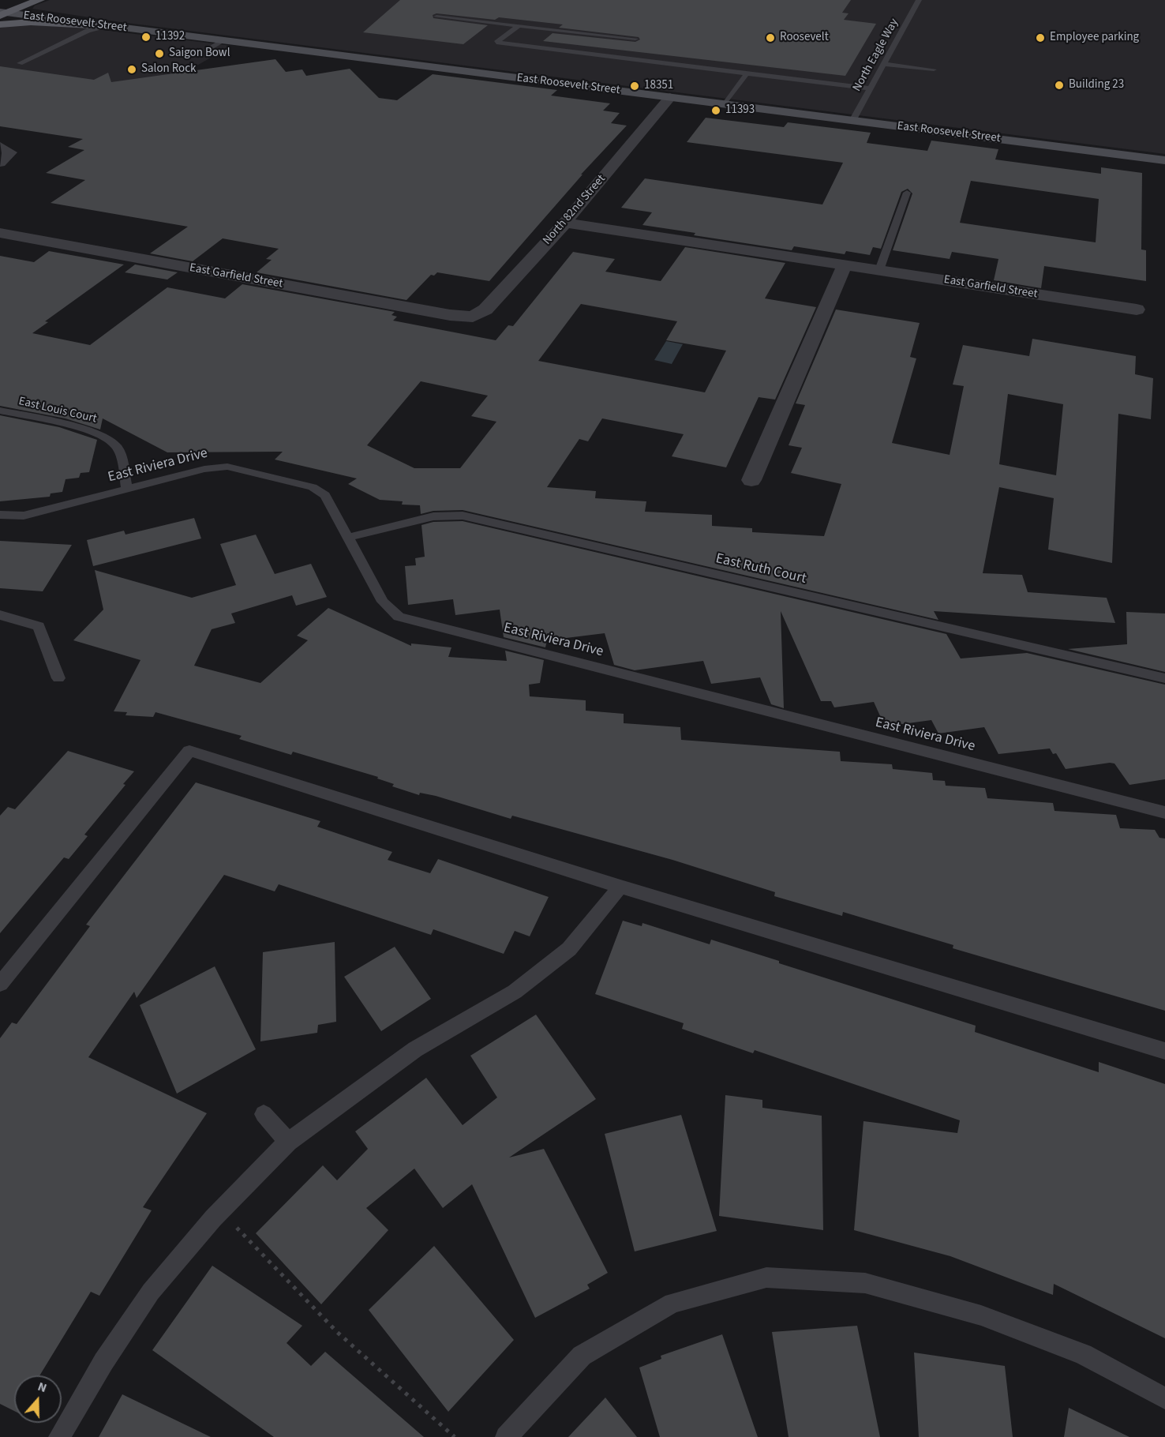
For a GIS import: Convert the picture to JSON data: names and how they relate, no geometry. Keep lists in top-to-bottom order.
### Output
{
  "streets": {
    "street": ["East Roosevelt Street", "North 82nd Street", "East Garfield Street"],
    "lane": [
      "North Eagle Way",
      "East Louis Court",
      "East Riviera Drive",
      "East Ruth Court"
    ]
  },
  "crossings": [
    ["East Roosevelt Street", "North Eagle Way"],
    ["East Roosevelt Street", "North 82nd Street"],
    ["North 82nd Street", "East Garfield Street"],
    ["East Louis Court", "East Riviera Drive"],
    ["East Riviera Drive", "East Ruth Court"]
  ],
  "places": [
    "11392",
    "Roosevelt",
    "Employee parking",
    "Saigon Bowl",
    "Salon Rock",
    "Building 23",
    "18351",
    "11393"
  ],
  "north": "top"
}
